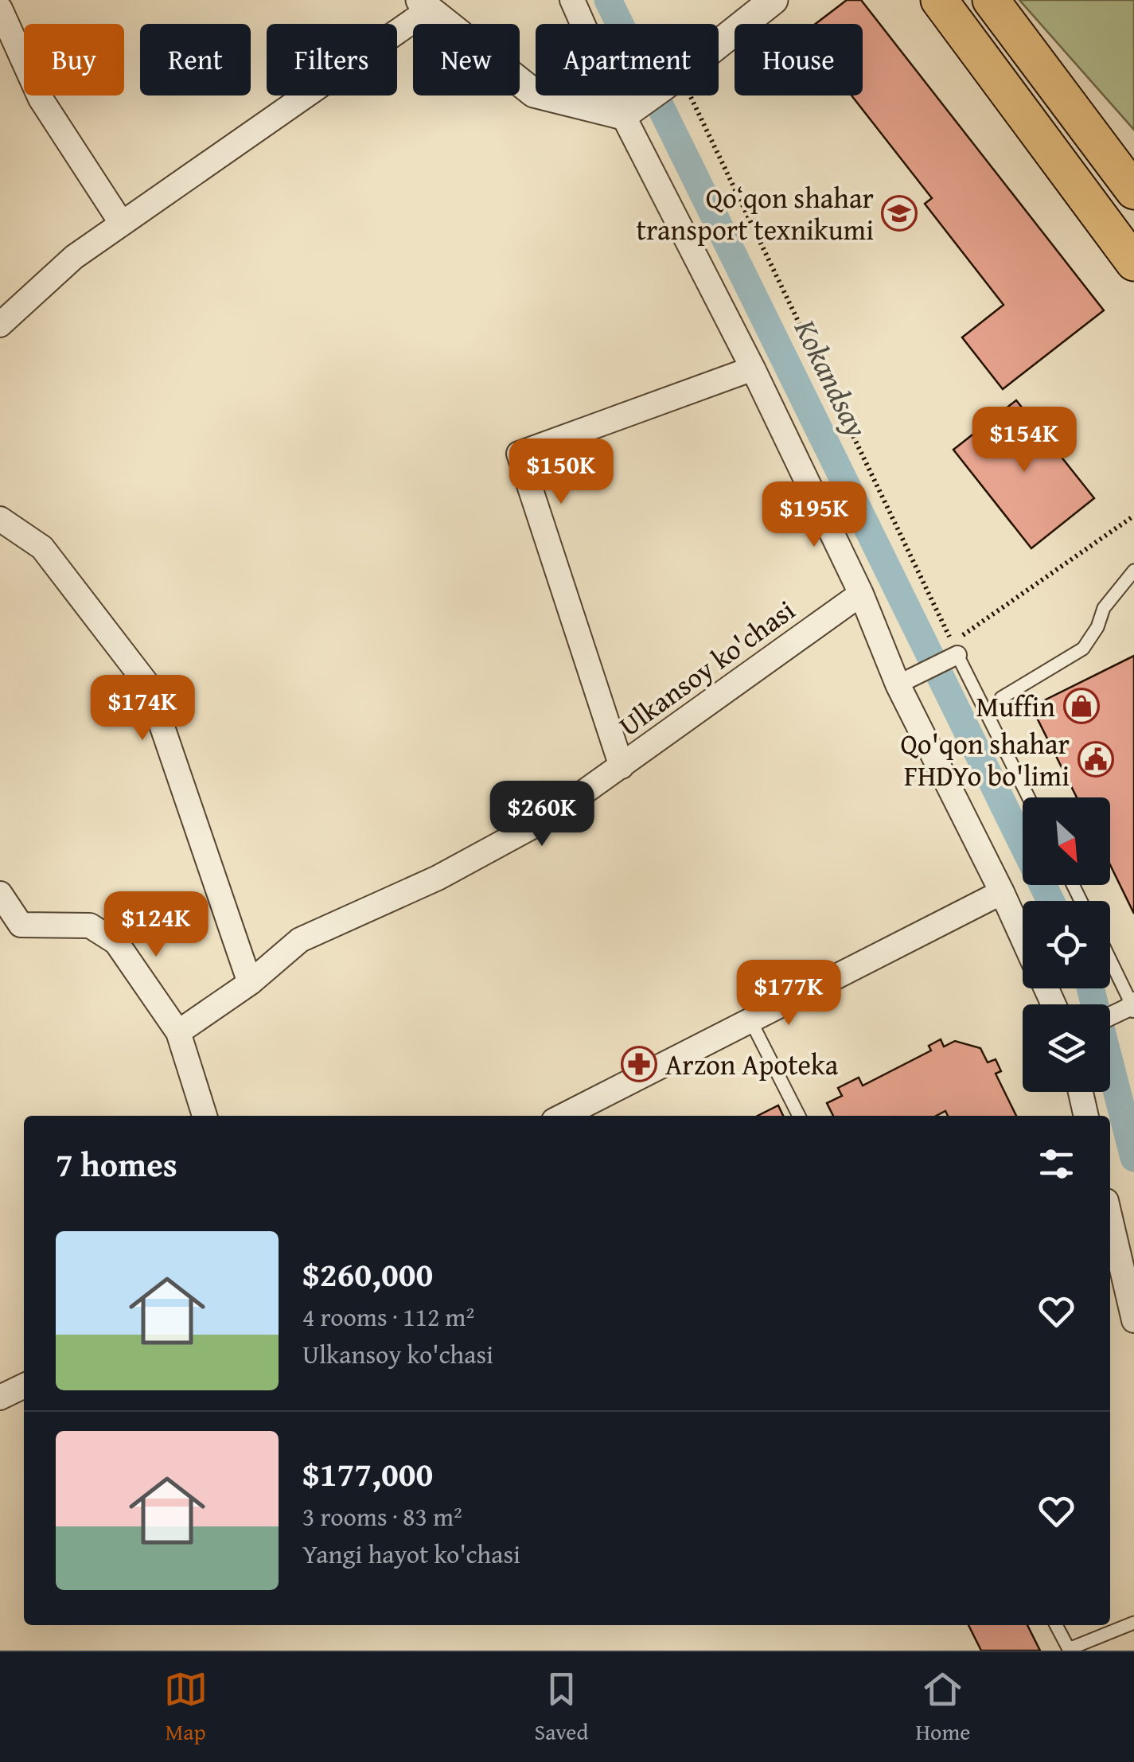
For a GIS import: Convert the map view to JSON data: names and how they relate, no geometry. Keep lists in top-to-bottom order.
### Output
{
  "streets": {
    "street": ["Ulkansoy ko'chasi"]
  },
  "water": ["Kokandsay"],
  "places": {
    "school or university": ["Qoʻqon shahar transport texnikumi"],
    "shop": ["Muffin"],
    "public building": ["Qo'qon shahar FHDYo bo'limi"],
    "pharmacy": ["Arzon Apoteka"]
  },
  "north": "bottom right",
  "page": {
    "chip": [
      "Buy",
      "Rent",
      "Filters",
      "New",
      "Apartment",
      "House"
    ],
    "price": [
      "$154K",
      "$150K",
      "$195K",
      "$174K",
      "$260K",
      "$124K",
      "$177K"
    ],
    "heading": "7 homes",
    "list": [
      {
        "name": "$260,000",
        "note": "4 rooms · 112 m² · Ulkansoy ko'chasi"
      },
      {
        "name": "$177,000",
        "note": "3 rooms · 83 m² · Yangi hayot ko'chasi"
      }
    ],
    "tabs": ["Map", "Saved", "Home"]
  }
}
